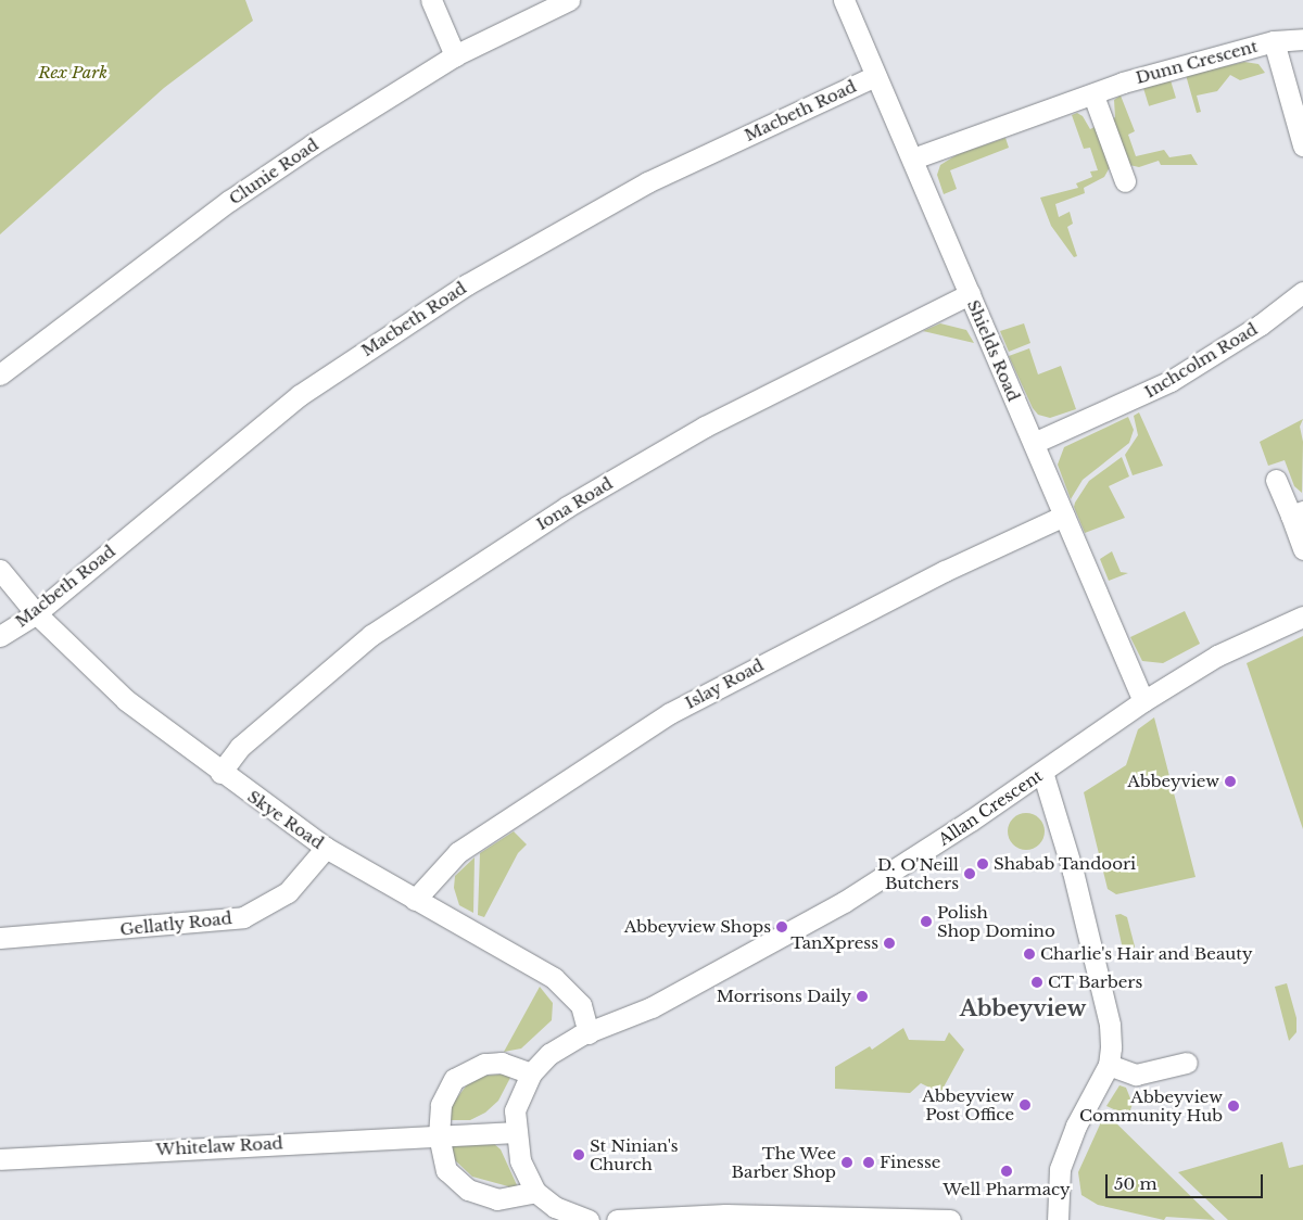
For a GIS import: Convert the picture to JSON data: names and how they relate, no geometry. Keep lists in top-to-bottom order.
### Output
{
  "streets": {
    "street": [
      "Dunn Crescent",
      "Macbeth Road",
      "Clunie Road",
      "Shields Road",
      "Inchcolm Road",
      "Iona Road",
      "Islay Road",
      "Allan Crescent",
      "Skye Road",
      "Gellatly Road",
      "Whitelaw Road"
    ]
  },
  "crossings": [
    ["Dunn Crescent", "Shields Road"],
    ["Macbeth Road", "Shields Road"],
    ["Macbeth Road", "Skye Road"],
    ["Shields Road", "Inchcolm Road"],
    ["Shields Road", "Iona Road"],
    ["Shields Road", "Islay Road"],
    ["Shields Road", "Allan Crescent"],
    ["Iona Road", "Skye Road"],
    ["Islay Road", "Skye Road"],
    ["Allan Crescent", "Skye Road"],
    ["Allan Crescent", "Whitelaw Road"],
    ["Skye Road", "Gellatly Road"]
  ],
  "districts": ["Abbeyview"],
  "parks": ["Rex Park"],
  "places": [
    "Abbeyview",
    "Shabab Tandoori",
    "D. O'Neill Butchers",
    "Polish Shop Domino",
    "Abbeyview Shops",
    "TanXpress",
    "Charlie's Hair and Beauty",
    "CT Barbers",
    "Morrisons Daily",
    "Abbeyview Post Office",
    "Abbeyview Community Hub",
    "St Ninian's Church",
    "The Wee Barber Shop",
    "Finesse",
    "Well Pharmacy"
  ],
  "scale_bar": "50 m"
}
